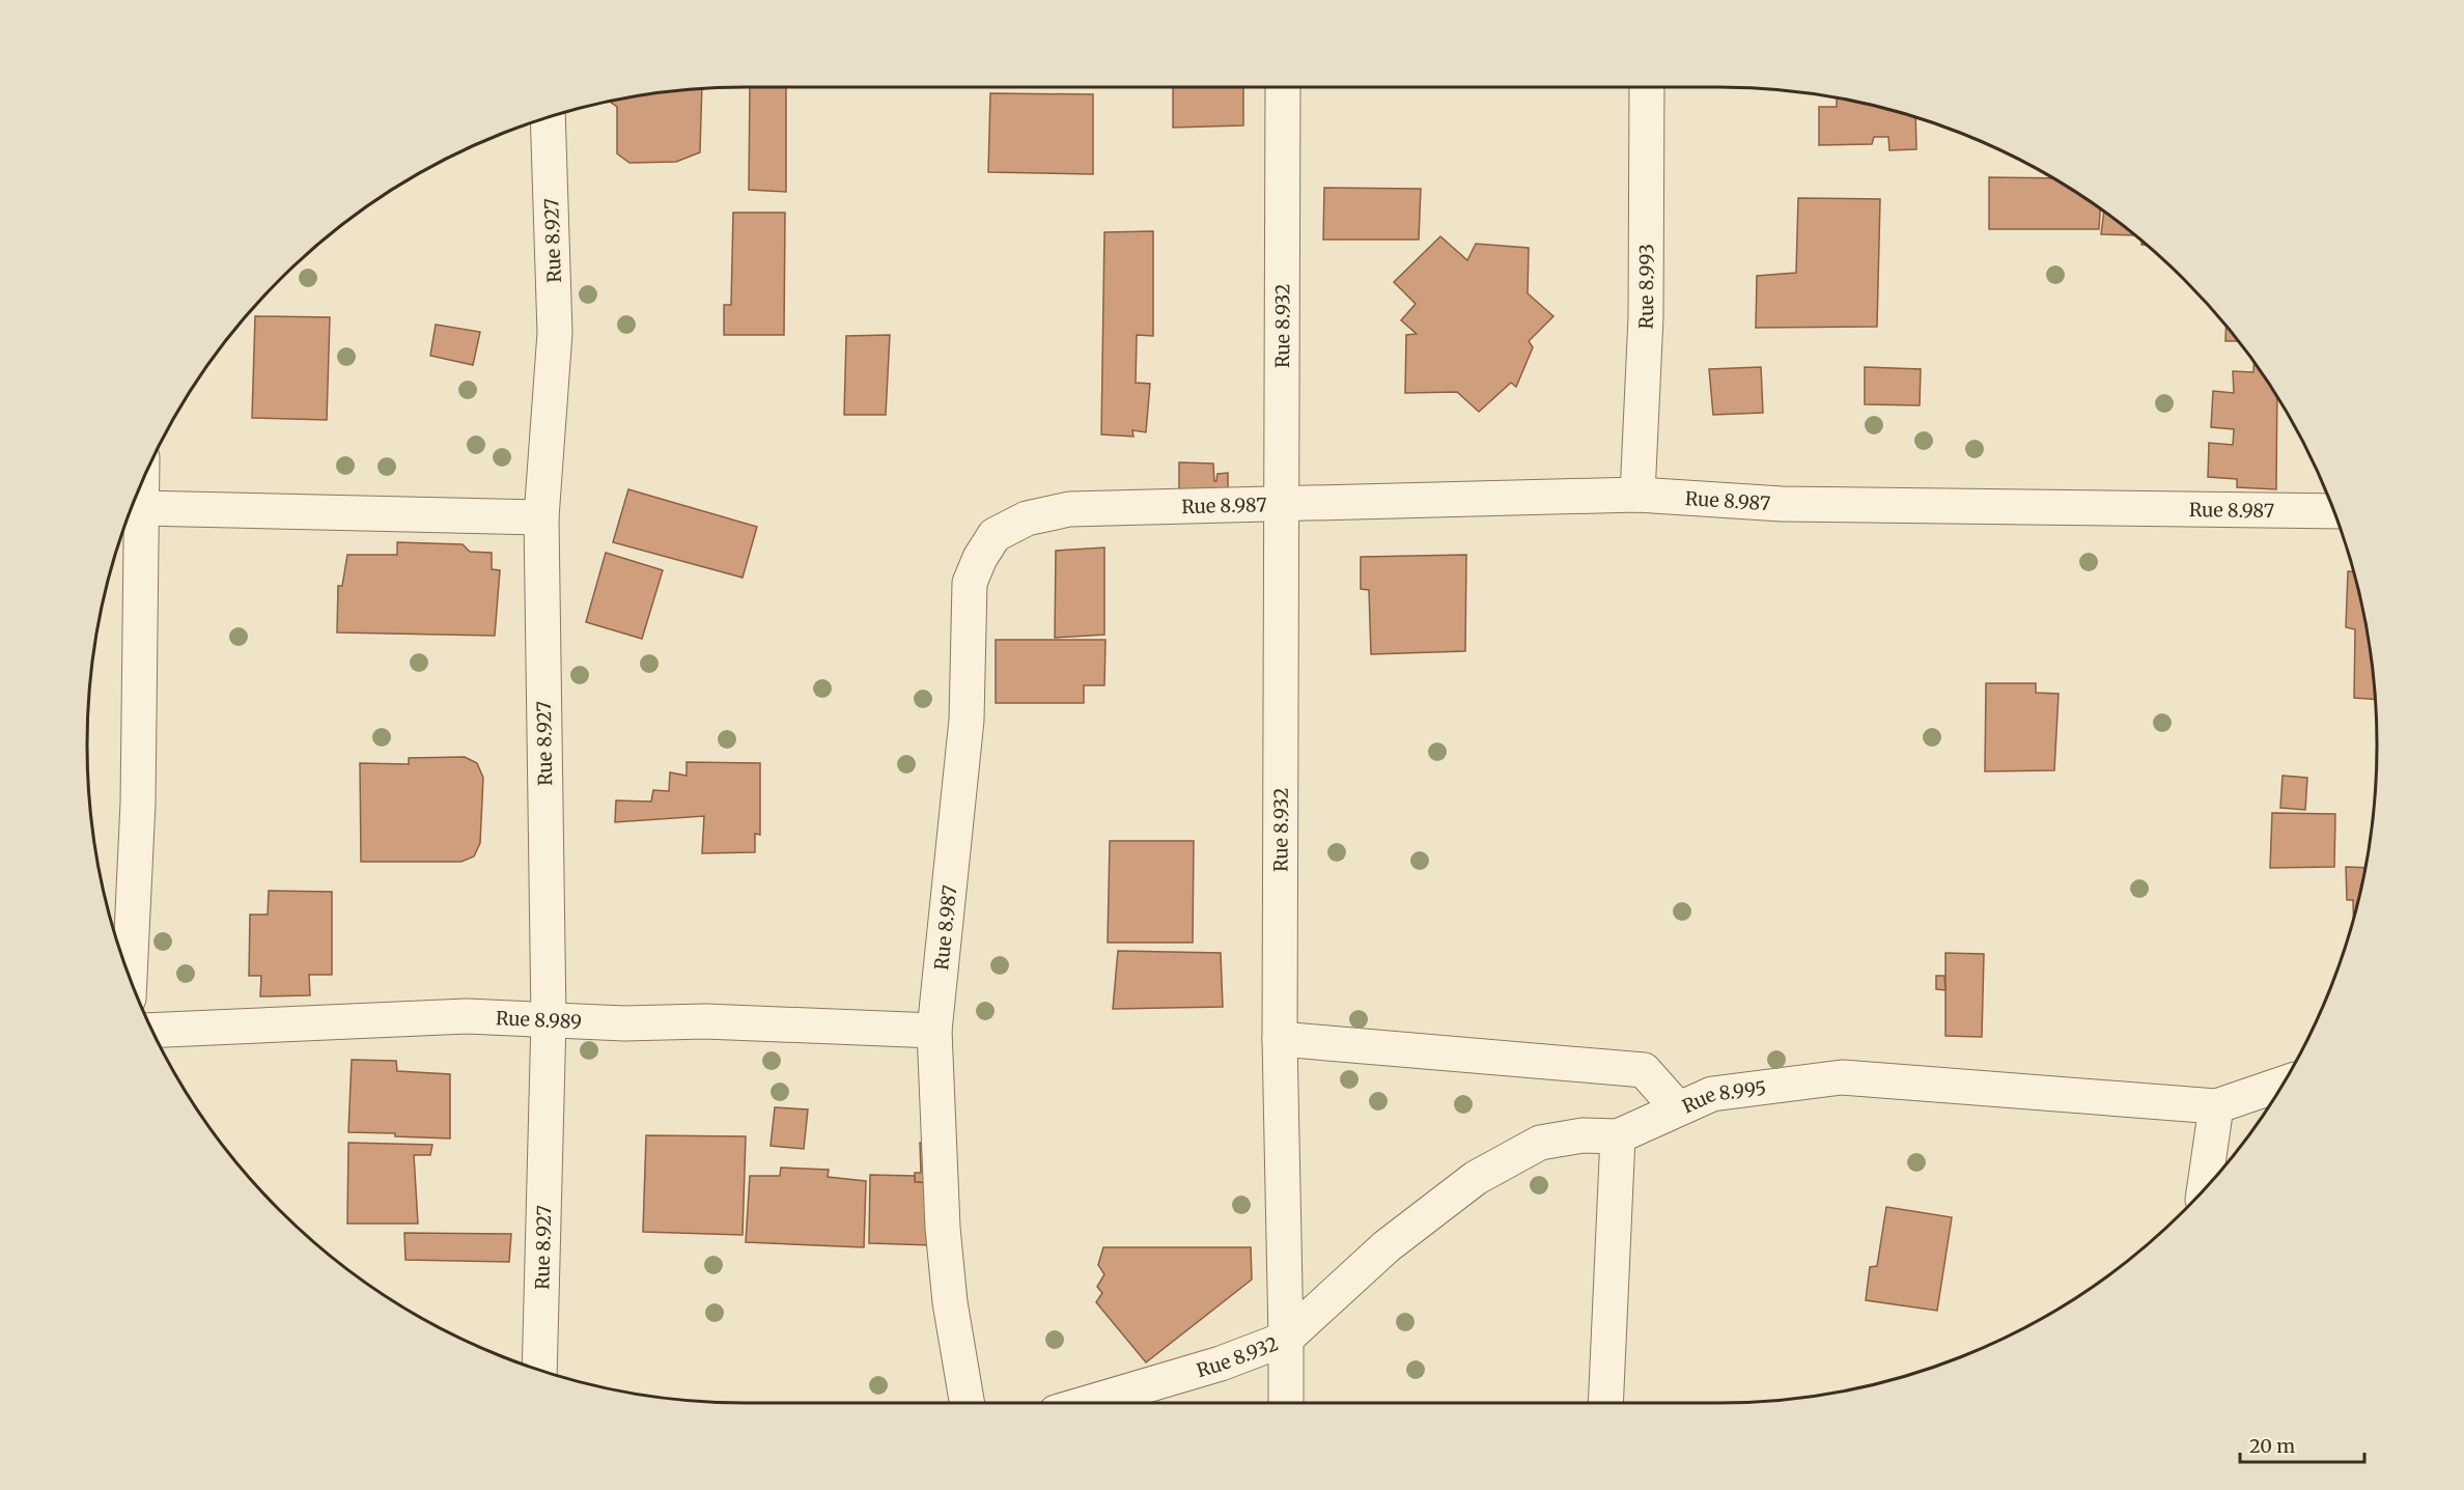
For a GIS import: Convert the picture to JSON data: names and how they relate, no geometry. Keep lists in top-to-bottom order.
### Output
{
  "streets": {
    "street": [
      "Rue 8.927",
      "Rue 8.993",
      "Rue 8.932",
      "Rue 8.987",
      "Rue 8.989",
      "Rue 8.995"
    ]
  },
  "crossings": [
    ["Rue 8.927", "Rue 8.989"],
    ["Rue 8.993", "Rue 8.987"],
    ["Rue 8.932", "Rue 8.987"],
    ["Rue 8.932", "Rue 8.995"],
    ["Rue 8.987", "Rue 8.989"]
  ],
  "scale_bar": "20 m"
}
